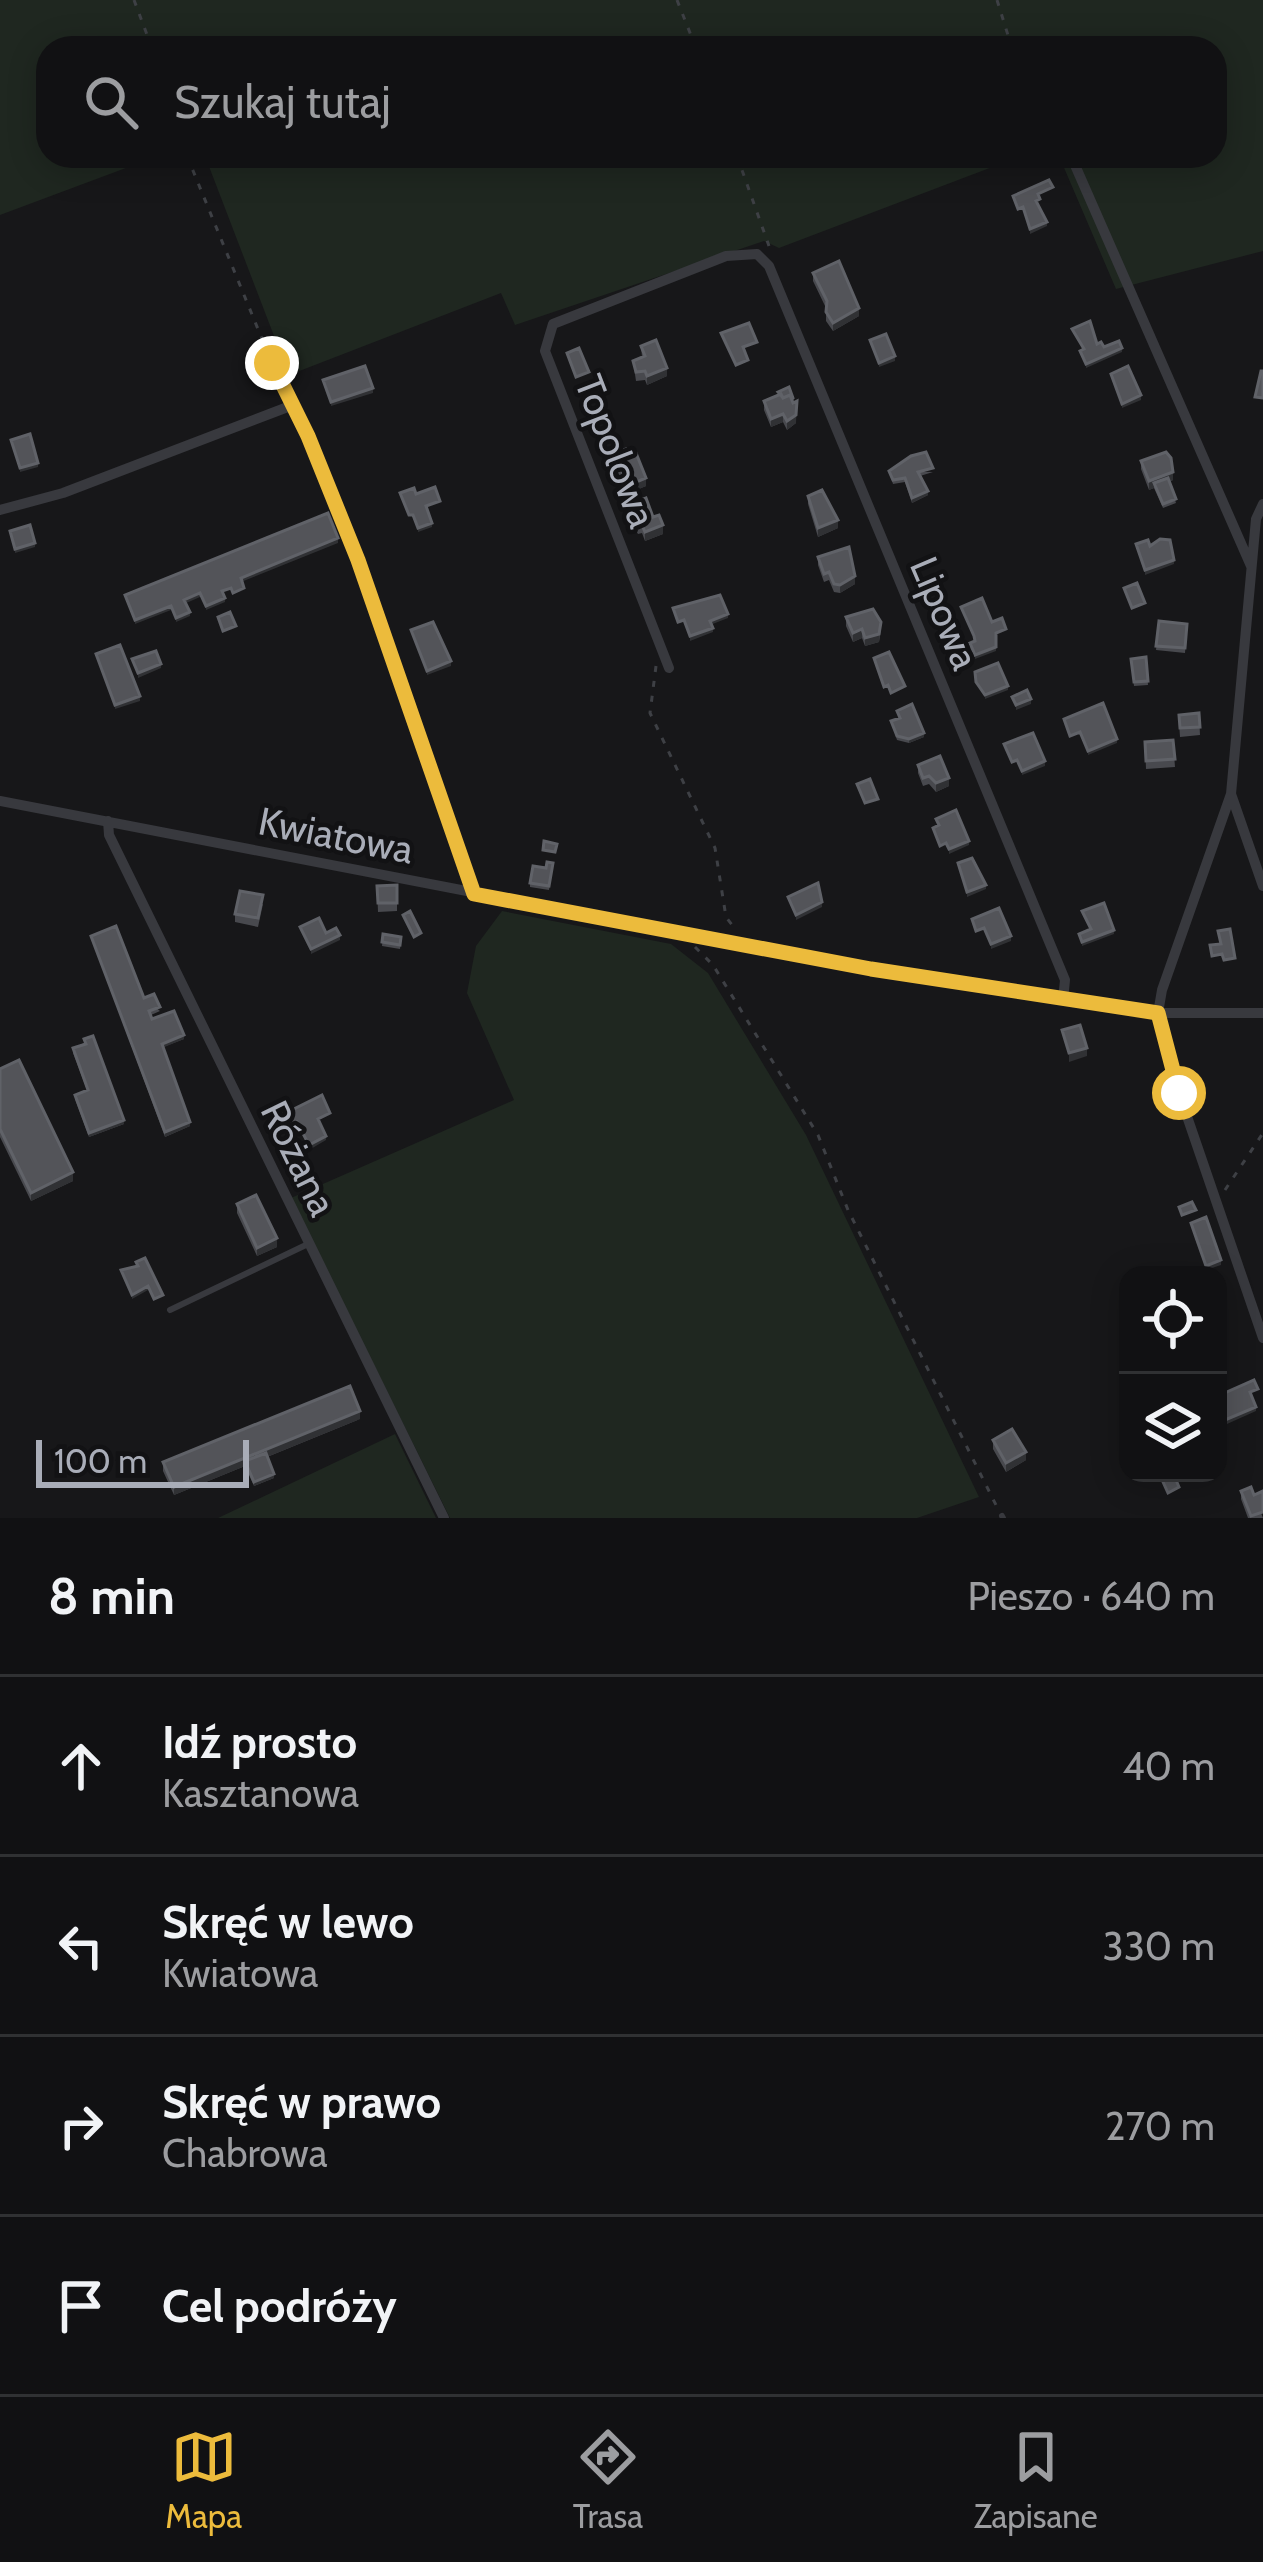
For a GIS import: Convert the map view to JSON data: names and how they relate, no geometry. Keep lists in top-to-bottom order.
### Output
{
  "streets": {
    "street": [
      "Topolowa",
      "Lipowa",
      "Kwiatowa",
      "Różana"
    ]
  },
  "crossings": [
    ["Topolowa", "Lipowa"],
    ["Lipowa", "Kwiatowa"],
    ["Kwiatowa", "Różana"]
  ],
  "scale_bar": "100 m",
  "page": {
    "search": "Szukaj tutaj",
    "scale": "100 m",
    "heading": ["8 min", "Pieszo · 640 m"],
    "list": [
      ["Idź prosto", "Kasztanowa", "40 m"],
      ["Skręć w lewo", "Kwiatowa", "330 m"],
      ["Skręć w prawo", "Chabrowa", "270 m"],
      "Cel podróży"
    ],
    "nav": ["Mapa", "Trasa", "Zapisane"]
  }
}
